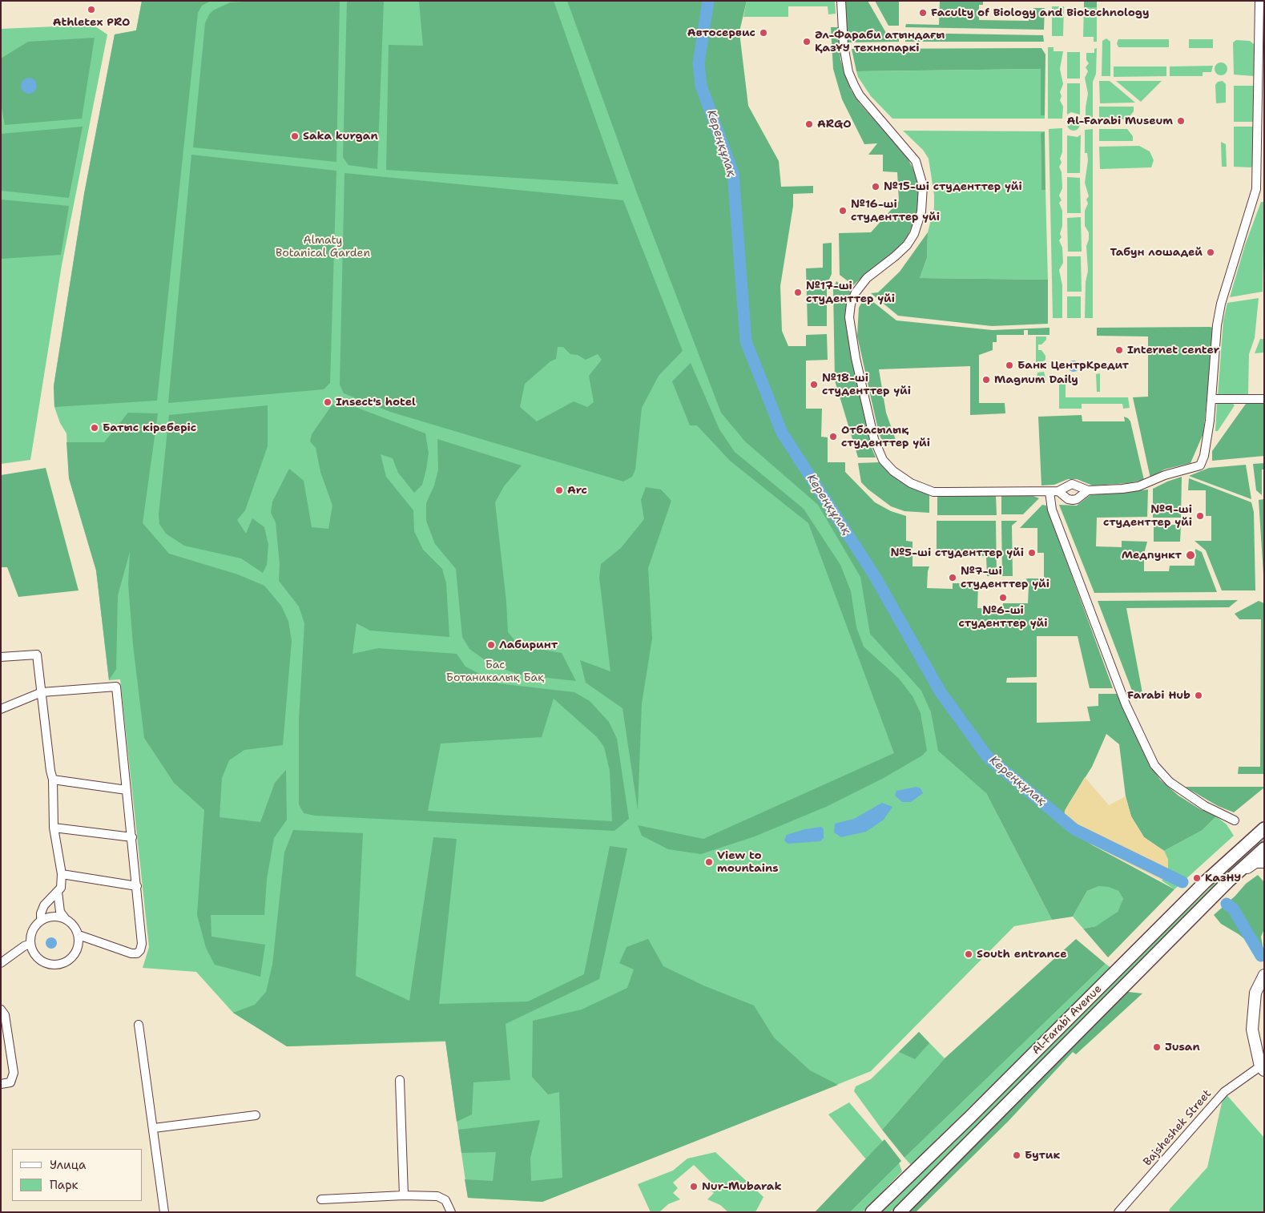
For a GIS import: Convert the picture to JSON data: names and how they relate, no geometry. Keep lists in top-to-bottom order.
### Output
{
  "streets": {
    "main road": ["Al-Farabi Avenue"],
    "street": ["Bajsheshek Street"]
  },
  "water": ["Кереңқұлақ"],
  "parks": ["Almaty Botanical Garden", "Бас Ботаникалық Бақ"],
  "places": [
    "Athletex PRO",
    "Faculty of Biology and Biotechnology",
    "Автосервис",
    "Әл-Фараби атындағы ҚазҰУ технопаркі",
    "Al-Farabi Museum",
    "ARGO",
    "Saka kurgan",
    "№15-ші студенттер үйі",
    "№16-ші студенттер үйі",
    "Табун лошадей",
    "№17-ші студенттер үйі",
    "Internet center",
    "Банк ЦентрКредит",
    "Magnum Daily",
    "№18-ші студенттер үйі",
    "Insect's hotel",
    "Батыс кіреберіс",
    "Отбасылық студенттер үйі",
    "Arc",
    "№9-ші студенттер үйі",
    "№5-ші студенттер үйі",
    "Медпункт",
    "№7-ші студенттер үйі",
    "№6-ші студенттер үйі",
    "Лабиринт",
    "Farabi Hub",
    "View to mountains",
    "КазНУ",
    "South entrance",
    "Jusan",
    "Бутик",
    "Nur-Mubarak"
  ],
  "legend": ["Улица", "Парк"]
}
